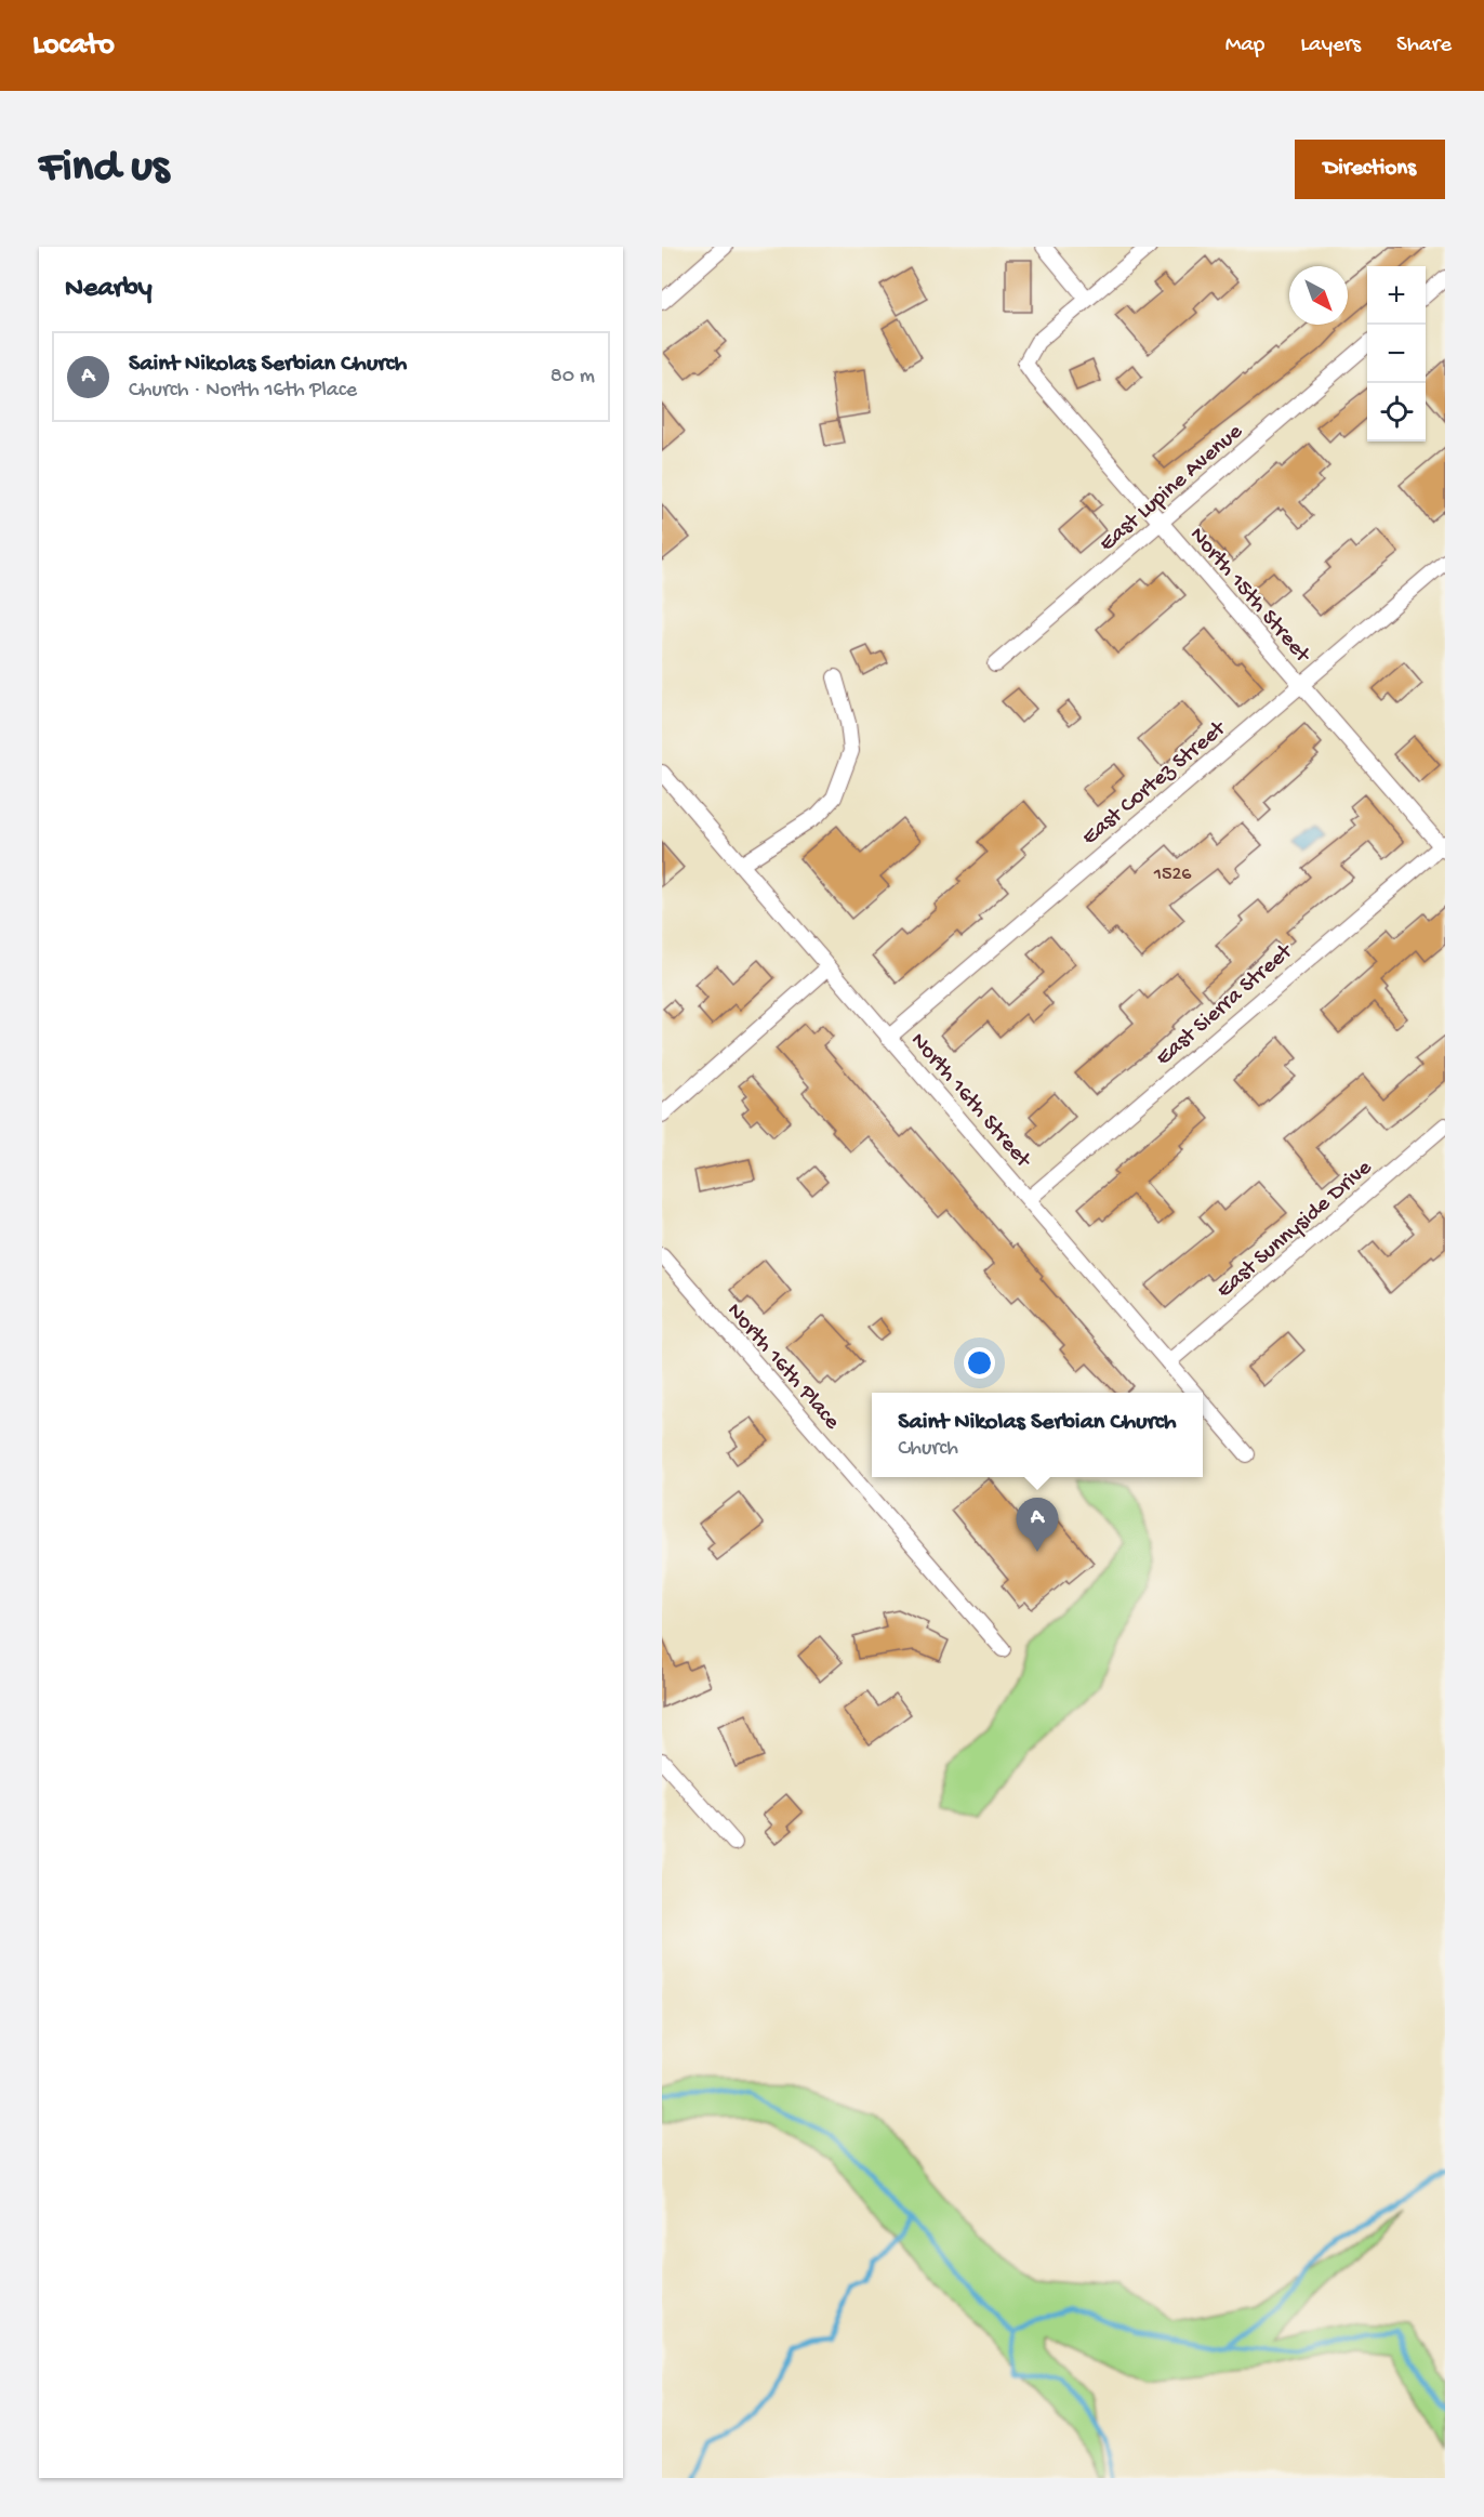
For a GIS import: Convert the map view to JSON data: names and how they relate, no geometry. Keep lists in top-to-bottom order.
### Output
{
  "streets": {
    "street": [
      "East Lupine Avenue",
      "North 15th Street",
      "East Cortez Street",
      "East Sierra Street",
      "North 16th Street",
      "East Sunnyside Drive",
      "North 16th Place"
    ]
  },
  "crossings": [
    ["East Lupine Avenue", "North 15th Street"],
    ["North 15th Street", "East Cortez Street"],
    ["North 15th Street", "East Sierra Street"],
    ["East Cortez Street", "North 16th Street"],
    ["East Sierra Street", "North 16th Street"],
    ["North 16th Street", "East Sunnyside Drive"]
  ],
  "house_numbers": ["1526"],
  "north": "bottom right",
  "page": {
    "header": "Locato",
    "nav": ["Map", "Layers", "Share"],
    "buttons": "Directions",
    "title": "Find us",
    "heading": "Nearby",
    "map_buttons": ["+", "−"],
    "list": [
      {
        "mark": "A",
        "name": "Saint Nikolas Serbian Church",
        "note": "Church · North 16th Place",
        "value": "80 m"
      }
    ],
    "popup": ["Saint Nikolas Serbian Church", "Church"],
    "pins": "A"
  }
}
